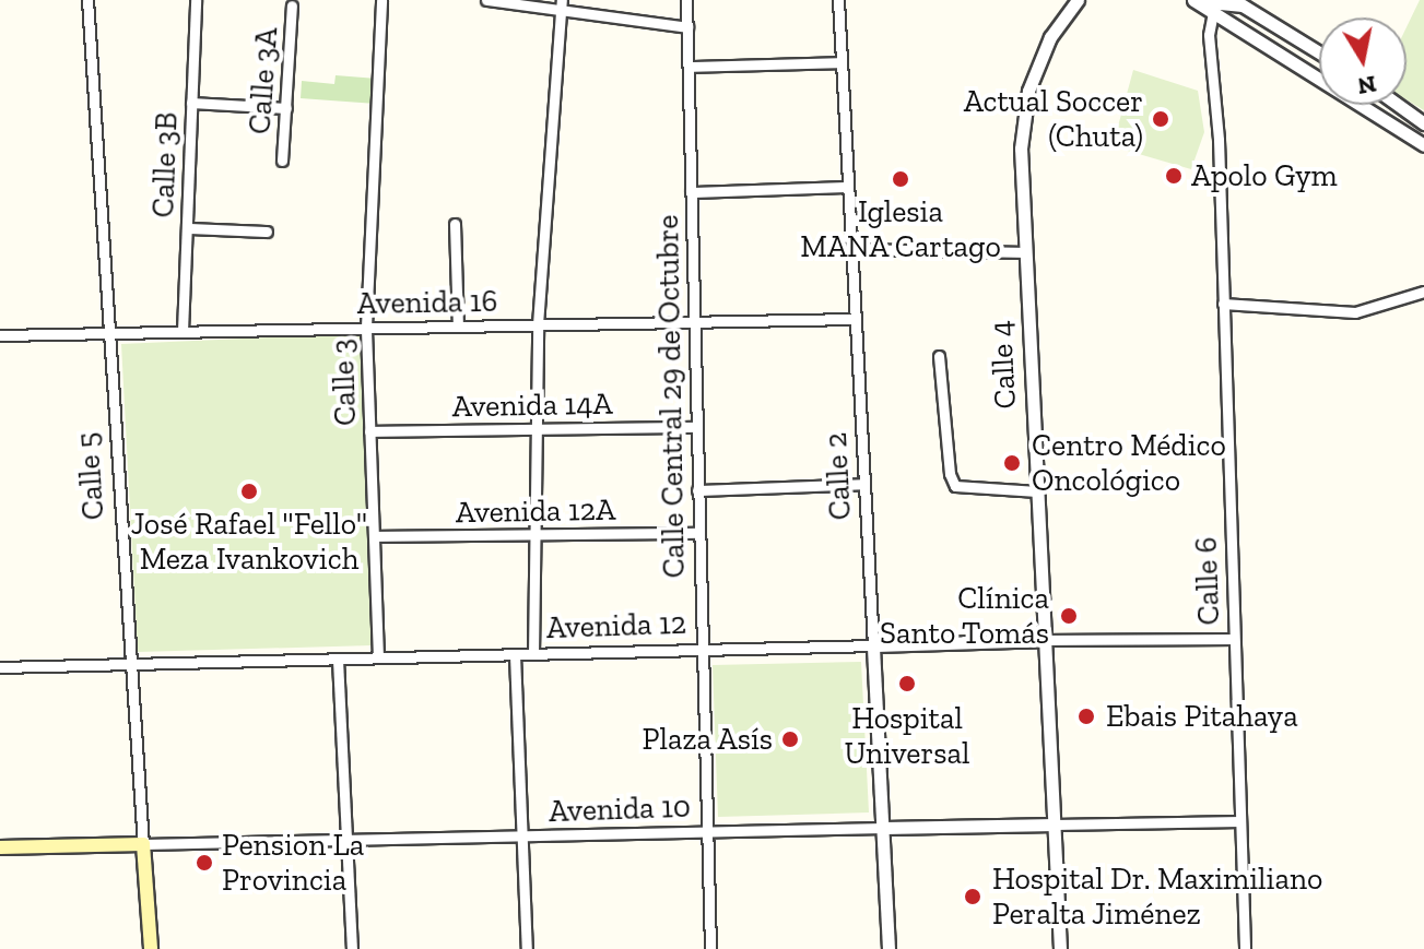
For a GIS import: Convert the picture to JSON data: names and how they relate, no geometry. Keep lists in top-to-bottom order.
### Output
{
  "streets": {
    "main road": ["Calle 5", "Avenida 10"],
    "street": [
      "Calle 3A",
      "Calle 3B",
      "Avenida 16",
      "Calle 4",
      "Calle 3",
      "Calle Central 29 de Octubre",
      "Avenida 14A",
      "Calle 2",
      "Avenida 12A",
      "Calle 6",
      "Avenida 12"
    ]
  },
  "crossings": [
    ["Calle 3B", "Avenida 16"],
    ["Avenida 16", "Calle 3"],
    ["Avenida 16", "Calle Central 29 de Octubre"],
    ["Avenida 16", "Calle 5"],
    ["Avenida 16", "Calle 2"],
    ["Calle 4", "Avenida 12"],
    ["Calle 4", "Avenida 10"],
    ["Calle 3", "Avenida 14A"],
    ["Calle 3", "Avenida 12A"],
    ["Calle 3", "Avenida 12"],
    ["Calle Central 29 de Octubre", "Avenida 14A"],
    ["Calle Central 29 de Octubre", "Avenida 12A"],
    ["Calle Central 29 de Octubre", "Avenida 12"],
    ["Calle Central 29 de Octubre", "Avenida 10"],
    ["Calle 5", "Avenida 12"],
    ["Calle 5", "Avenida 10"],
    ["Calle 2", "Avenida 12"],
    ["Calle 2", "Avenida 10"],
    ["Calle 6", "Avenida 12"],
    ["Calle 6", "Avenida 10"]
  ],
  "places": [
    "Actual Soccer (Chuta)",
    "Apolo Gym",
    "Iglesia MANA Cartago",
    "Centro Médico Oncológico",
    "José Rafael \"Fello\" Meza Ivankovich",
    "Clínica Santo Tomás",
    "Hospital Universal",
    "Ebais Pitahaya",
    "Plaza Asís",
    "Pension La Provincia",
    "Hospital Dr. Maximiliano Peralta Jiménez"
  ],
  "north": "bottom"
}
